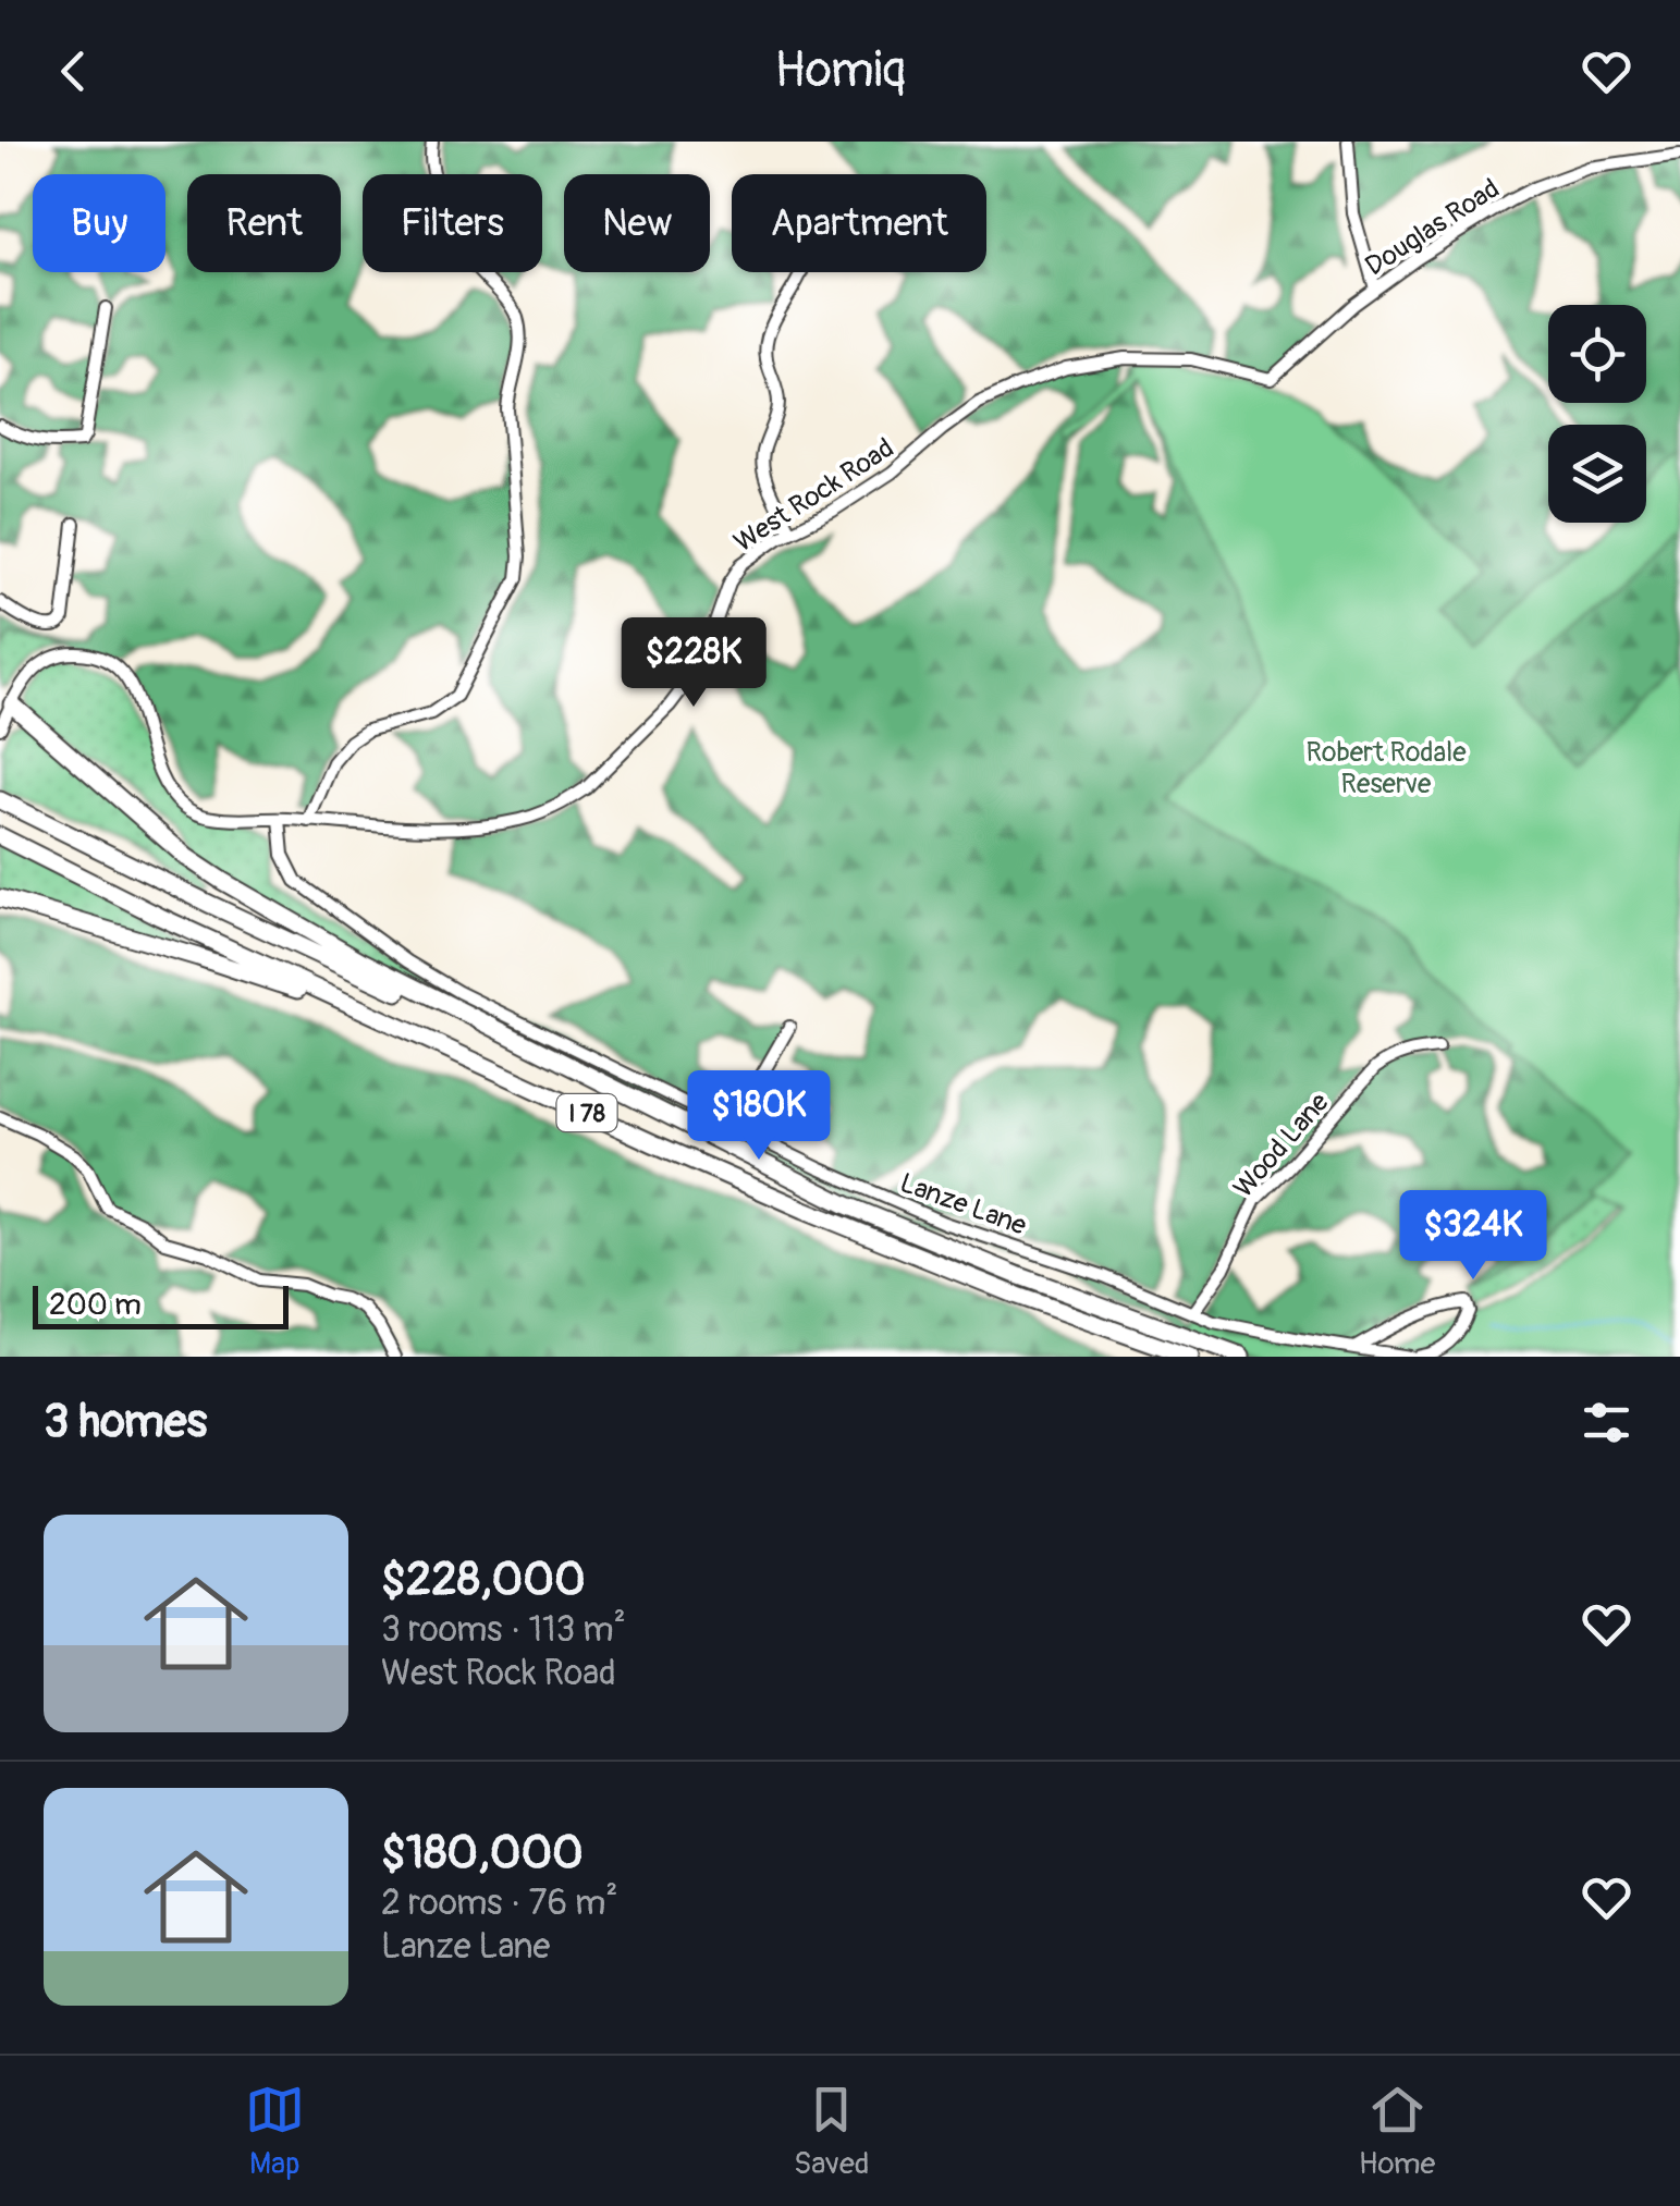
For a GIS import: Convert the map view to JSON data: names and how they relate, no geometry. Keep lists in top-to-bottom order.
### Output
{
  "streets": {
    "highway": ["I 78"],
    "street": [
      "Douglas Road",
      "West Rock Road",
      "Wood Lane",
      "Lanze Lane"
    ]
  },
  "crossings": [
    ["Douglas Road", "West Rock Road"],
    ["West Rock Road", "Lanze Lane"],
    ["Wood Lane", "Lanze Lane"]
  ],
  "parks": ["Robert Rodale Reserve"],
  "scale_bar": "200 m",
  "page": {
    "header": "Homiq",
    "chip": [
      "Buy",
      "Rent",
      "Filters",
      "New",
      "Apartment"
    ],
    "price": ["$228K", "$180K", "$324K"],
    "scale": "200 m",
    "heading": "3 homes",
    "list": [
      {
        "name": "$228,000",
        "note": "3 rooms · 113 m² · West Rock Road"
      },
      {
        "name": "$180,000",
        "note": "2 rooms · 76 m² · Lanze Lane"
      }
    ],
    "tabs": ["Map", "Saved", "Home"]
  }
}
